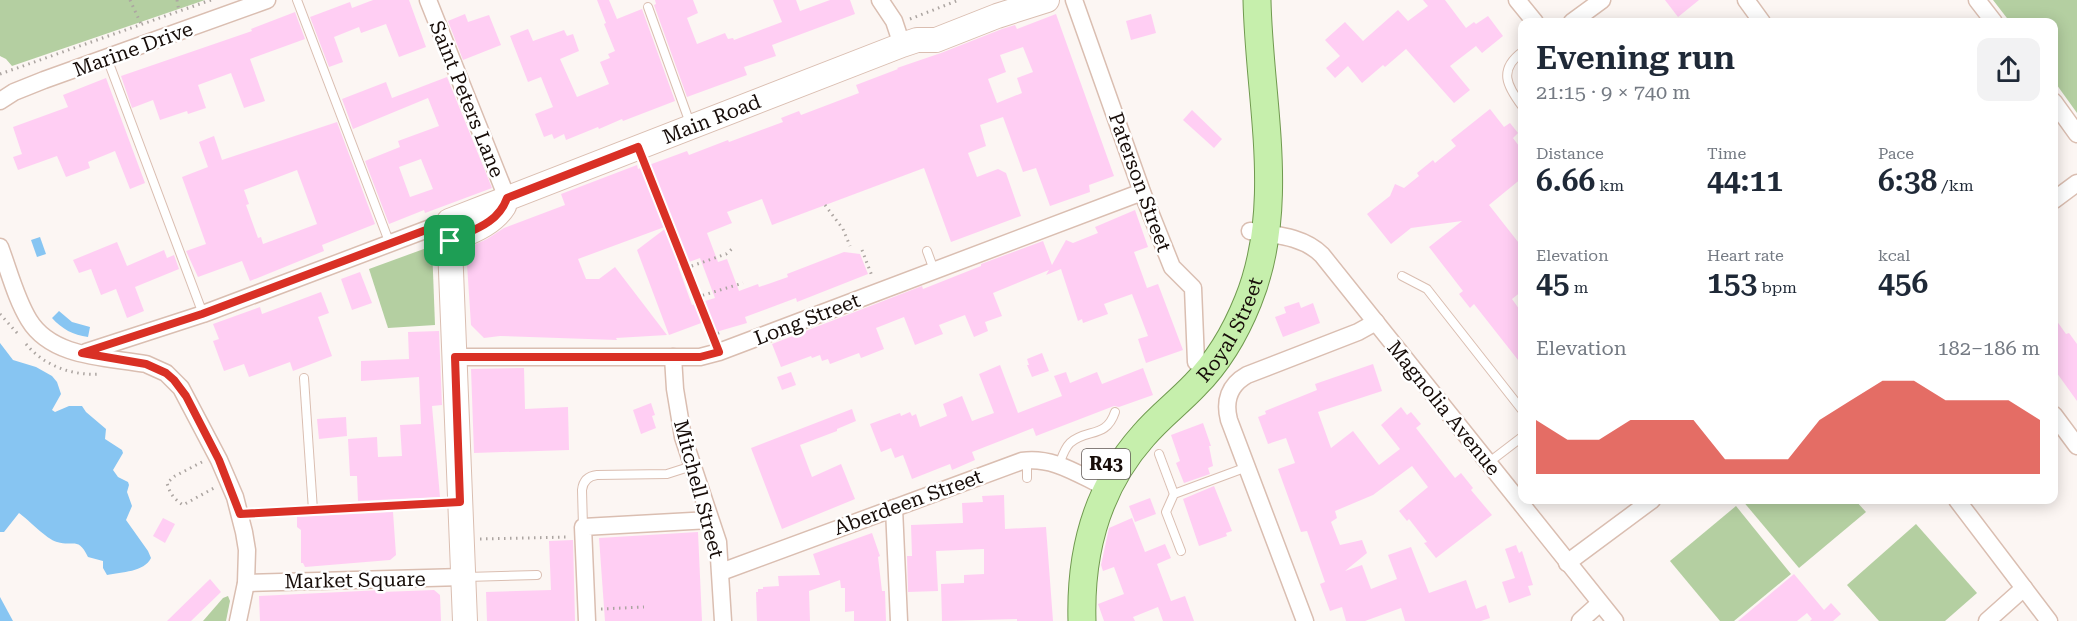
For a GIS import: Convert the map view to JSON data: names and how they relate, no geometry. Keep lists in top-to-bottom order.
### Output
{
  "streets": {
    "main road": ["Main Road", "Royal Street", "R43"],
    "street": [
      "Marine Drive",
      "Saint Peters Lane",
      "Paterson Street",
      "Long Street",
      "Magnolia Avenue",
      "Mitchell Street",
      "Aberdeen Street",
      "Market Square"
    ]
  },
  "crossings": [
    ["Saint Peters Lane", "Main Road"],
    ["Paterson Street", "Long Street"],
    ["Paterson Street", "Royal Street"],
    ["Long Street", "Mitchell Street"],
    ["Royal Street", "Magnolia Avenue"],
    ["Royal Street", "Aberdeen Street"],
    ["Mitchell Street", "Aberdeen Street"]
  ],
  "page": {
    "heading": ["Evening run", "21:15 · 9 × 740 m"],
    "stats": [
      ["Distance", "6.66 km"],
      ["Time", "44:11"],
      ["Pace", "6:38 /km"],
      ["Elevation", "45 m"],
      ["Heart rate", "153 bpm"],
      ["kcal", "456"]
    ],
    "chart": ["Elevation", "182–186 m"]
  }
}
